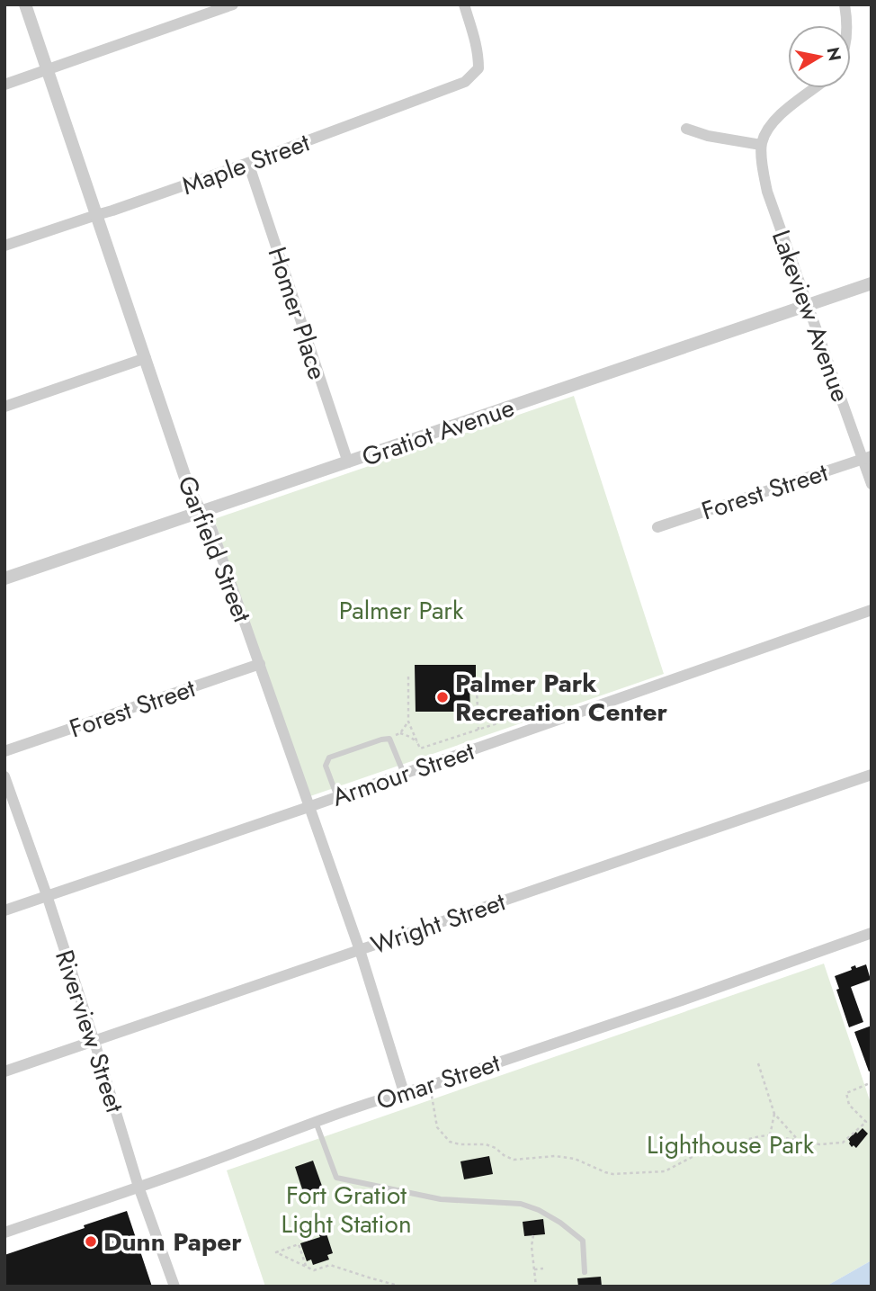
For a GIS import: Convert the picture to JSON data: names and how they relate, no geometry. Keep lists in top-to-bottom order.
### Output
{
  "streets": {
    "street": [
      "Maple Street",
      "Homer Place",
      "Lakeview Avenue",
      "Gratiot Avenue",
      "Forest Street",
      "Garfield Street",
      "Armour Street",
      "Wright Street",
      "Riverview Street",
      "Omar Street"
    ]
  },
  "crossings": [
    ["Maple Street", "Homer Place"],
    ["Maple Street", "Garfield Street"],
    ["Homer Place", "Gratiot Avenue"],
    ["Lakeview Avenue", "Gratiot Avenue"],
    ["Lakeview Avenue", "Forest Street"],
    ["Gratiot Avenue", "Garfield Street"],
    ["Forest Street", "Garfield Street"],
    ["Garfield Street", "Armour Street"],
    ["Garfield Street", "Wright Street"],
    ["Garfield Street", "Omar Street"],
    ["Armour Street", "Riverview Street"],
    ["Wright Street", "Riverview Street"],
    ["Riverview Street", "Omar Street"]
  ],
  "parks": ["Palmer Park", "Lighthouse Park", "Fort Gratiot Light Station"],
  "places": ["Palmer Park Recreation Center", "Dunn Paper"],
  "north": "right"
}
